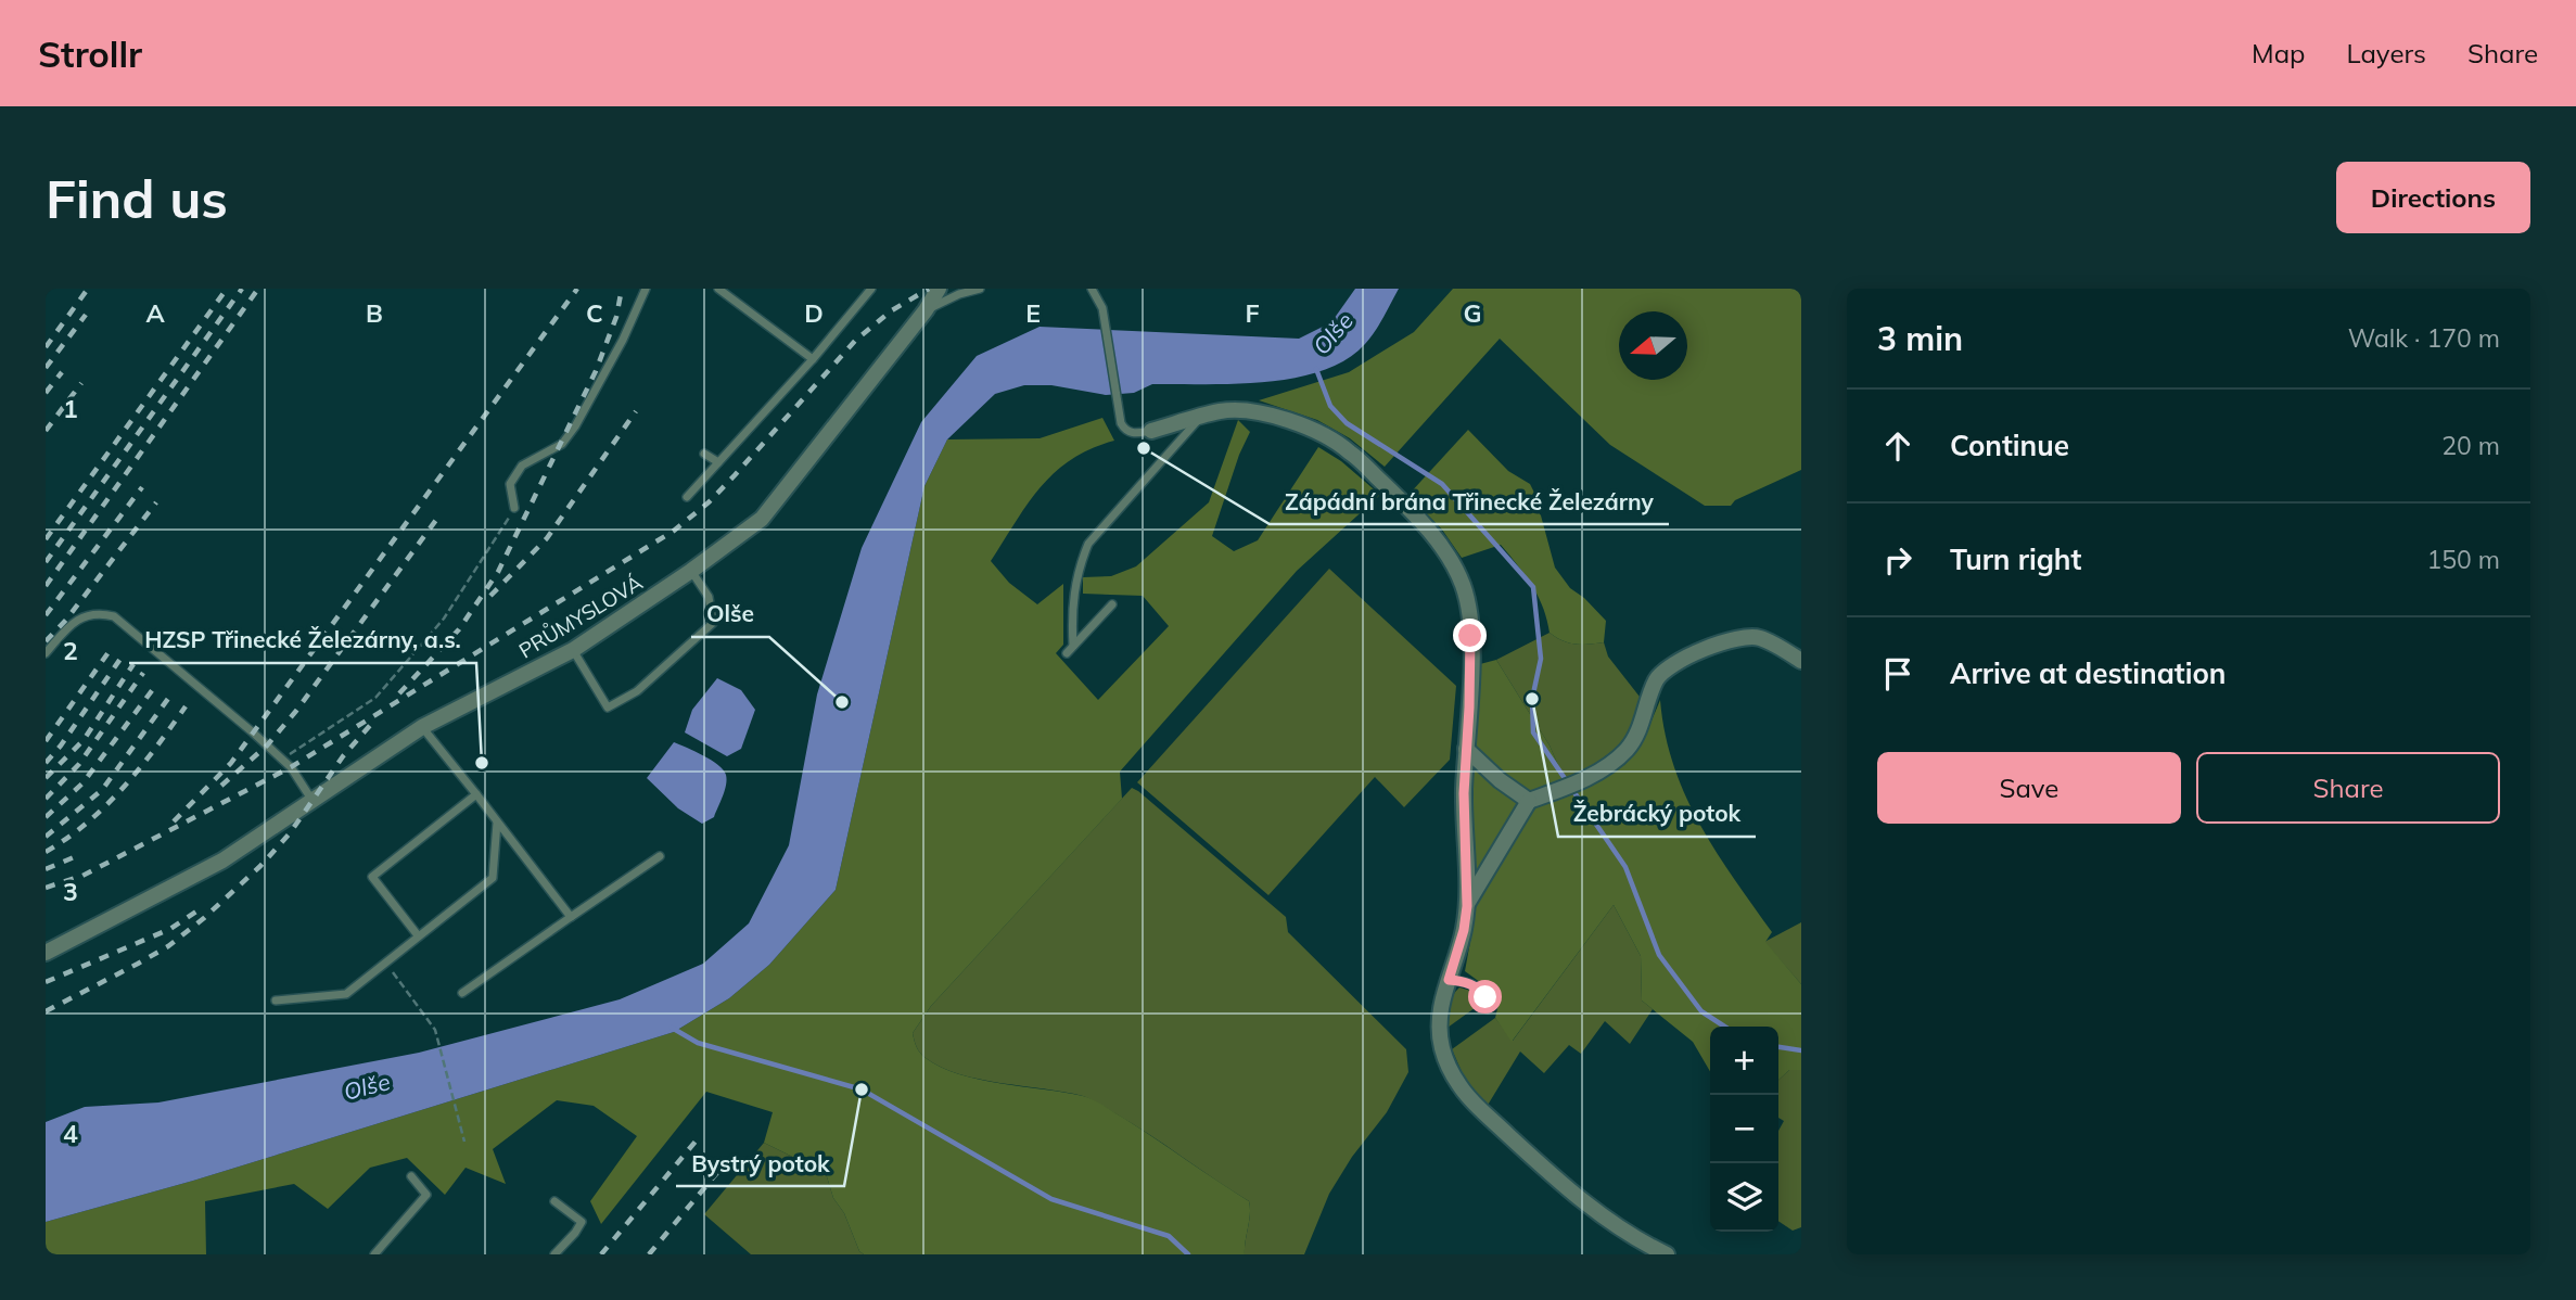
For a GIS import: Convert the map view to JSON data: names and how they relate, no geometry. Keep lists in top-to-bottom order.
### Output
{
  "streets": {
    "street": ["PRŮMYSLOVÁ"]
  },
  "water": ["Olše"],
  "places": [
    "Zápádní brána Třinecké Železárny",
    "Žebrácký potok",
    "Olše",
    "HZSP Třinecké Železárny, a.s.",
    "Bystrý potok"
  ],
  "north": "left",
  "page": {
    "header": "Strollr",
    "nav": ["Map", "Layers", "Share"],
    "buttons": [
      "Directions",
      ["Save", "Share"]
    ],
    "title": "Find us",
    "heading": ["3 min", "Walk · 170 m"],
    "list": [
      ["Continue", "20 m"],
      ["Turn right", "150 m"],
      "Arrive at destination"
    ],
    "map_buttons": ["+", "−"]
  },
  "grid": {
    "columns": [
      "A",
      "B",
      "C",
      "D",
      "E",
      "F",
      "G"
    ],
    "rows": [
      "1",
      "2",
      "3",
      "4"
    ]
  }
}
